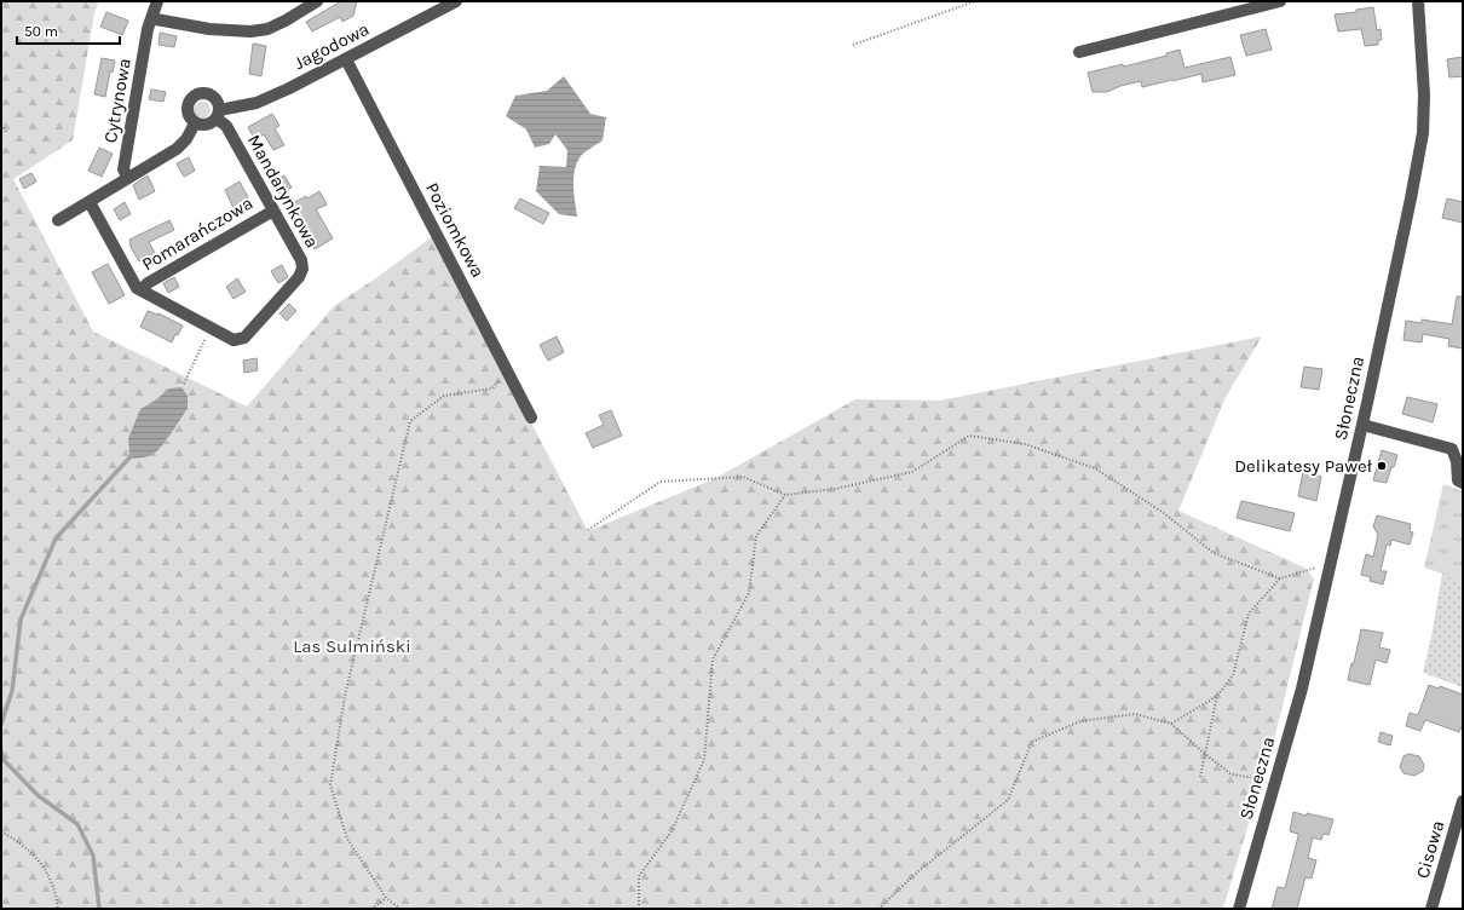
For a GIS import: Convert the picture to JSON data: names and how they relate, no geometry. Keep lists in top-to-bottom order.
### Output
{
  "streets": {
    "street": [
      "Jagodowa",
      "Cytrynowa",
      "Mandarynkowa",
      "Poziomkowa",
      "Pomarańczowa",
      "Słoneczna",
      "Cisowa"
    ]
  },
  "crossings": [
    ["Jagodowa", "Mandarynkowa"],
    ["Jagodowa", "Poziomkowa"],
    ["Mandarynkowa", "Pomarańczowa"]
  ],
  "parks": ["Las Sulmiński"],
  "places": ["Delikatesy Paweł"],
  "scale_bar": "50 m"
}
